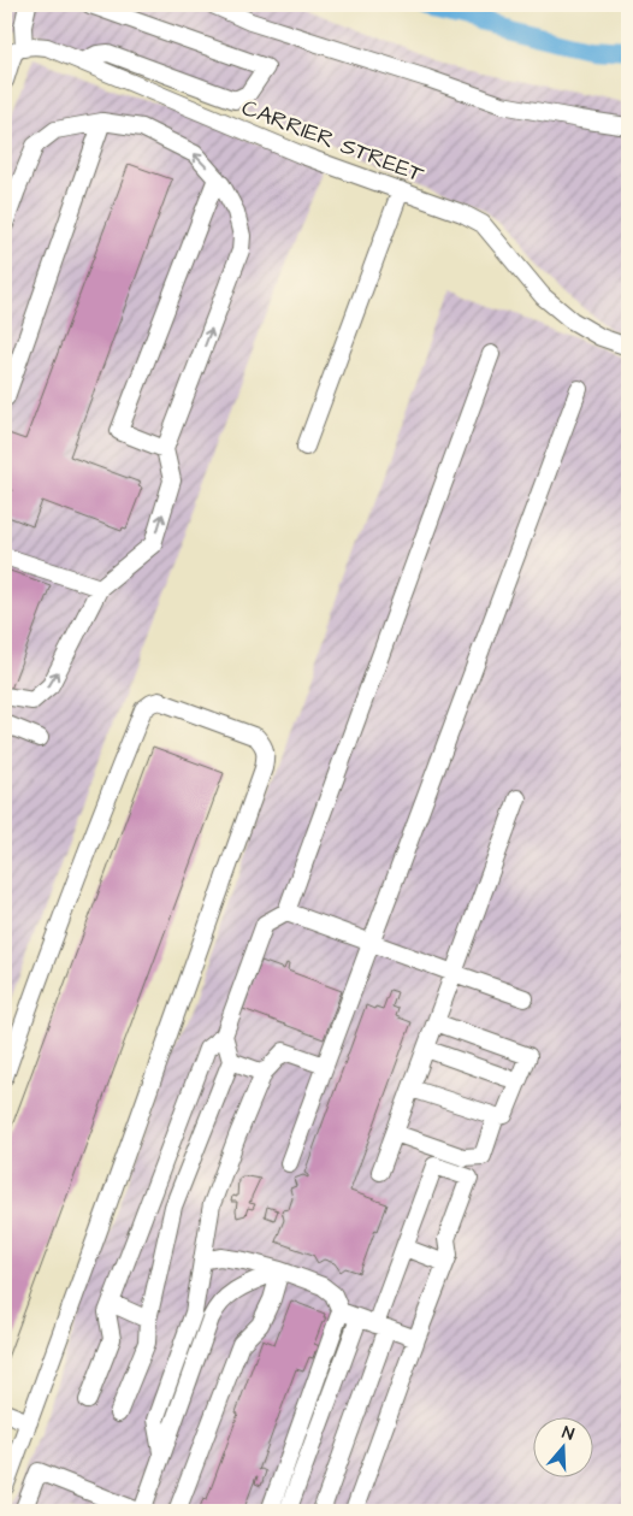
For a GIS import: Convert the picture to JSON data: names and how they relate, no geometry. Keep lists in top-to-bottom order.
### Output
{
  "streets": {
    "street": ["CARRIER STREET"]
  },
  "north": "top"
}
